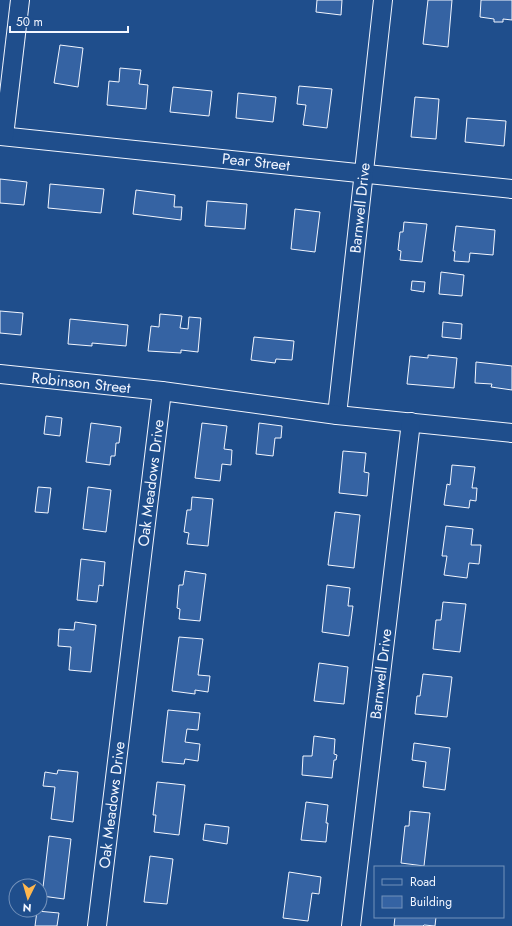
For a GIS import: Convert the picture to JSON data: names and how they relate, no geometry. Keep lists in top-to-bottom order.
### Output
{
  "streets": {
    "street": [
      "Pear Street",
      "Barnwell Drive",
      "Robinson Street",
      "Oak Meadows Drive"
    ]
  },
  "crossings": [
    ["Pear Street", "Barnwell Drive"],
    ["Robinson Street", "Oak Meadows Drive"]
  ],
  "legend": ["Road", "Building"],
  "scale_bar": "50 m",
  "north": "bottom"
}
